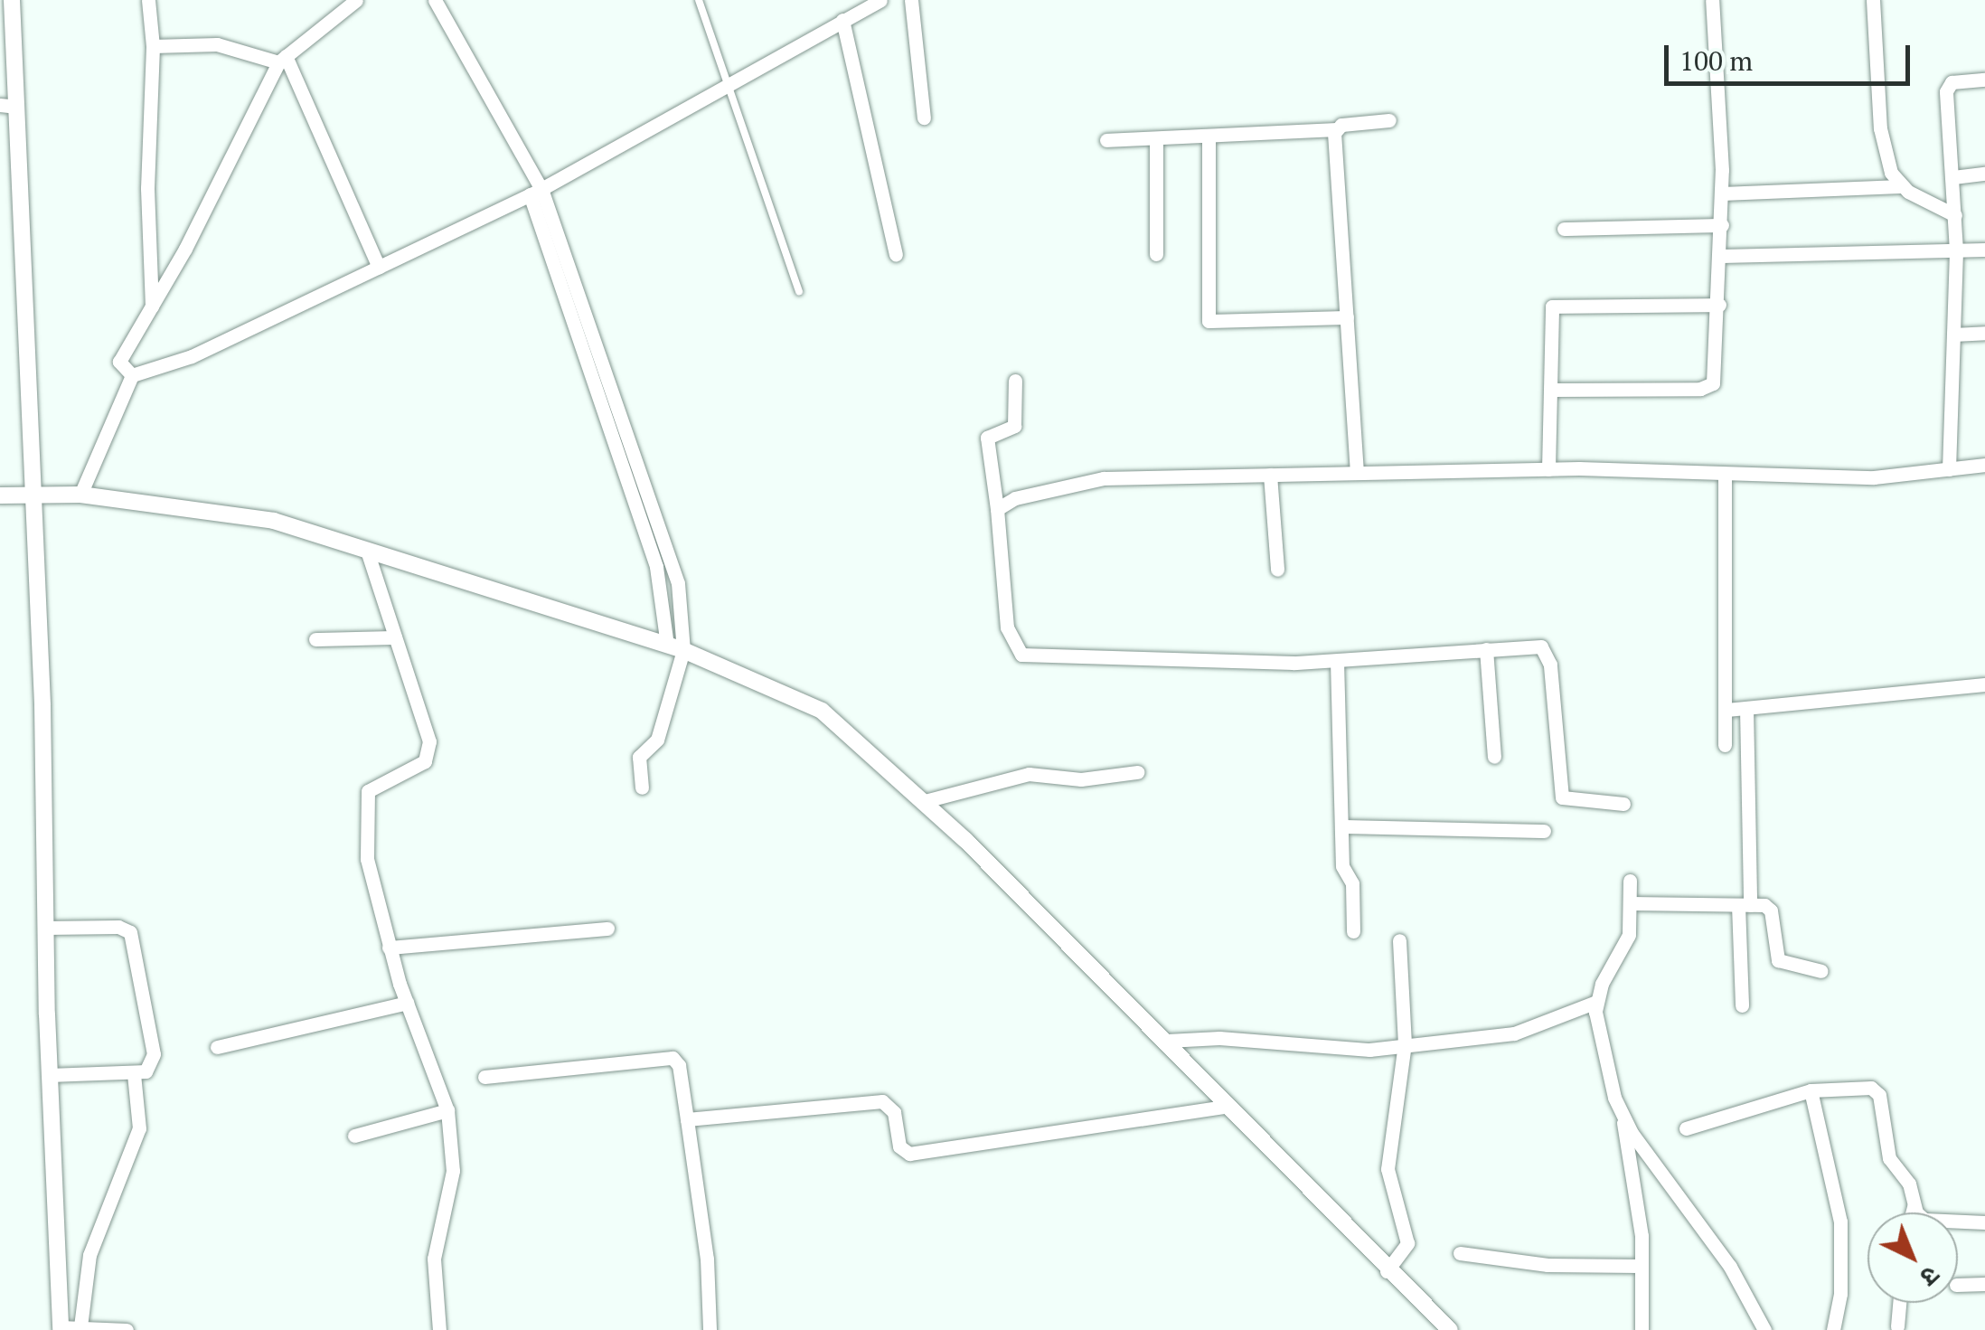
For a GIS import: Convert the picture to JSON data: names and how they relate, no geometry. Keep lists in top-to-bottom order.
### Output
{
  "scale_bar": "100 m",
  "north": "bottom right"
}
